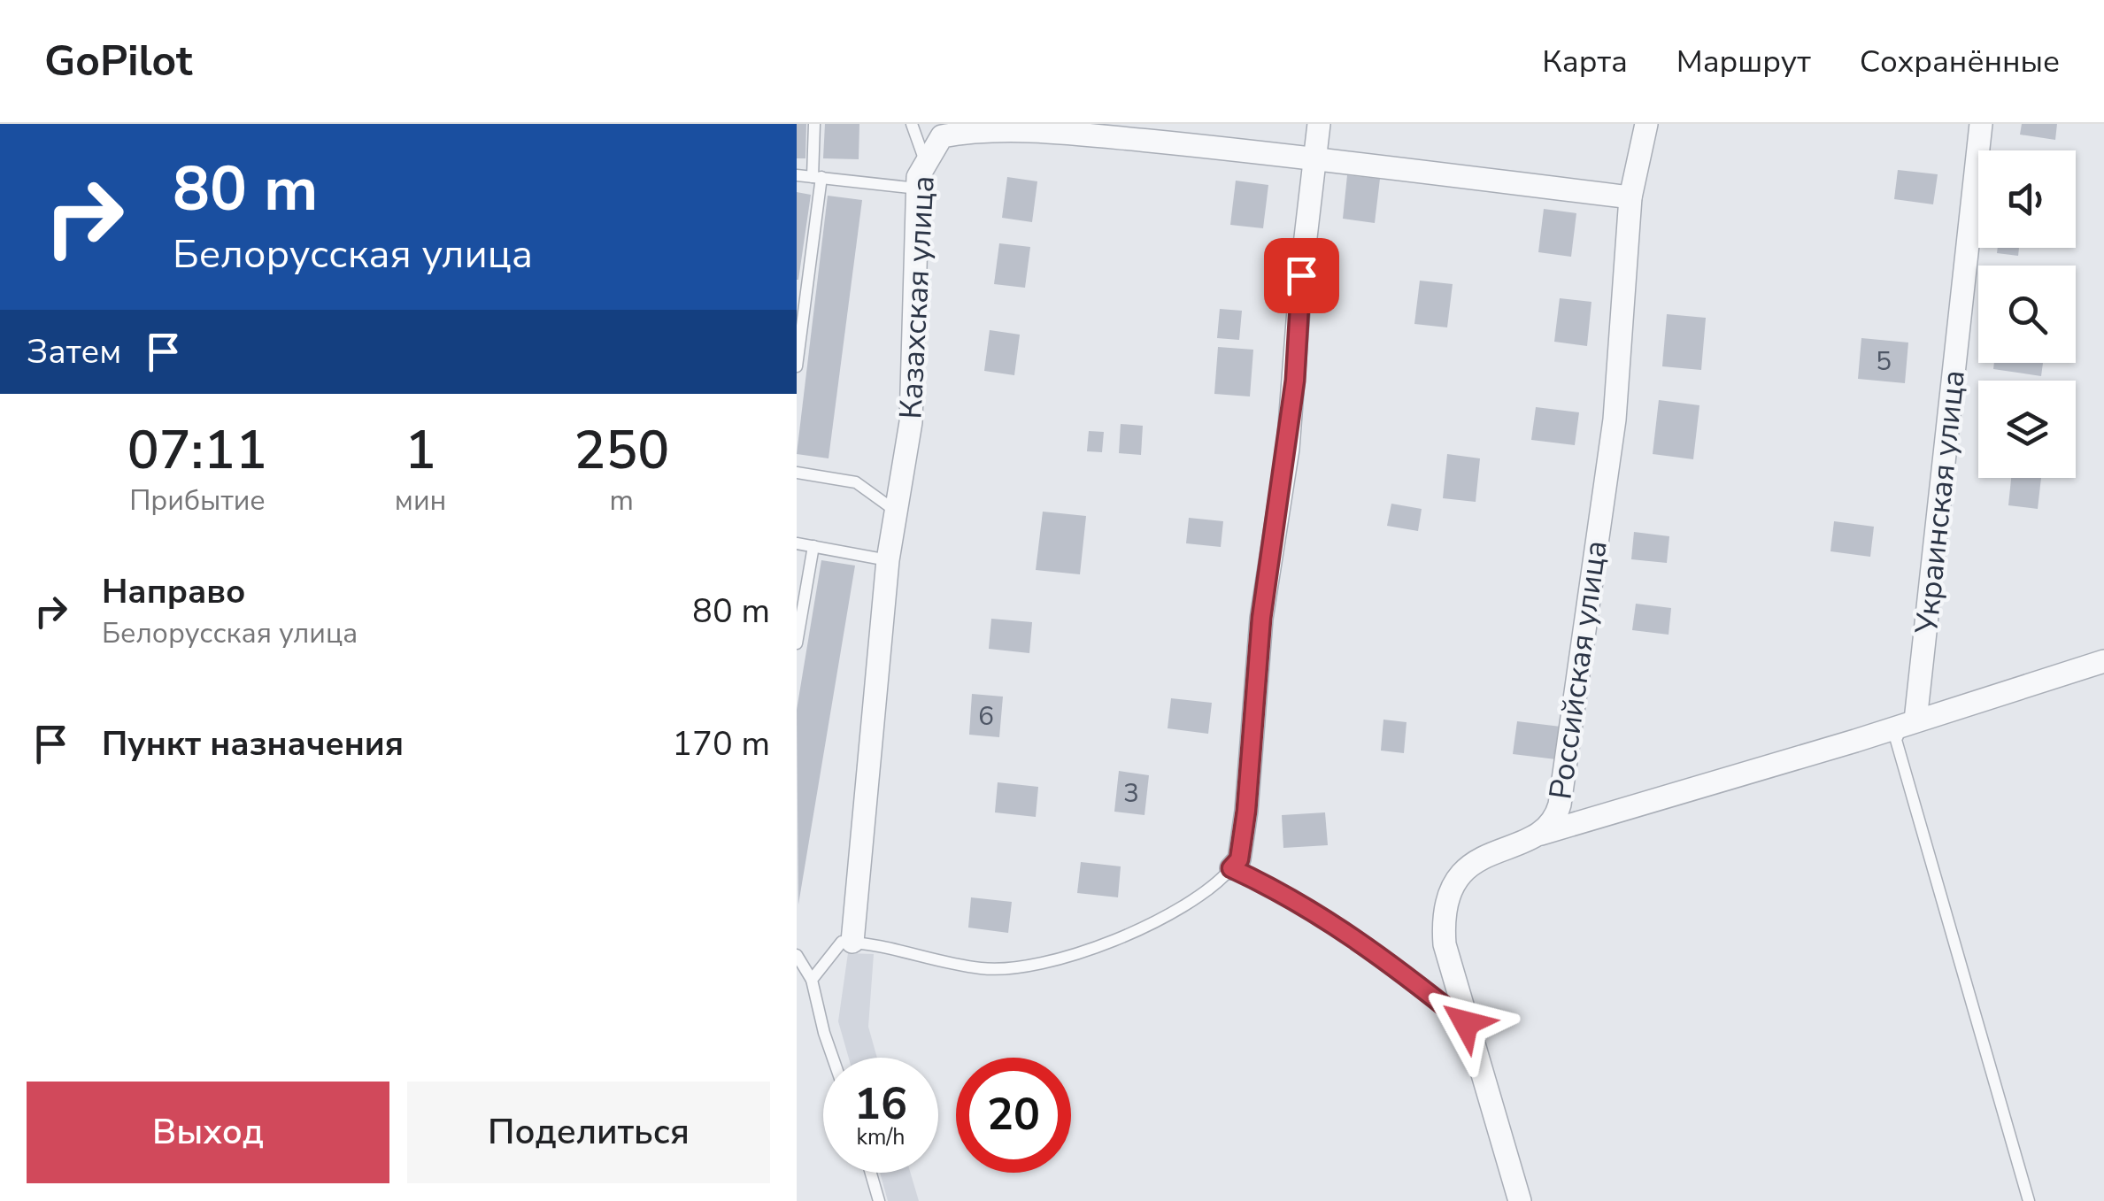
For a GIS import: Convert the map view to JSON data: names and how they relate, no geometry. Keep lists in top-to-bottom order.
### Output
{
  "streets": {
    "street": ["Казахская улица", "Украинская улица", "Российская улица"]
  },
  "crossings": [
    ["Казахская улица", "Российская улица"]
  ],
  "house_numbers": ["5", "6", "3"],
  "page": {
    "header": "GoPilot",
    "nav": ["Карта", "Маршрут", "Сохранённые"],
    "turn": ["80 m", "Белорусская улица"],
    "then": "Затем",
    "eta": [
      "07:11",
      "Прибытие",
      "1",
      "мин",
      "250",
      "m"
    ],
    "list": [
      {
        "name": "Направо",
        "note": "Белорусская улица",
        "value": "80 m"
      },
      {
        "name": "Пункт назначения",
        "value": "170 m"
      }
    ],
    "speed": "16 km/h",
    "limit": "20",
    "buttons": ["Выход", "Поделиться"]
  }
}
